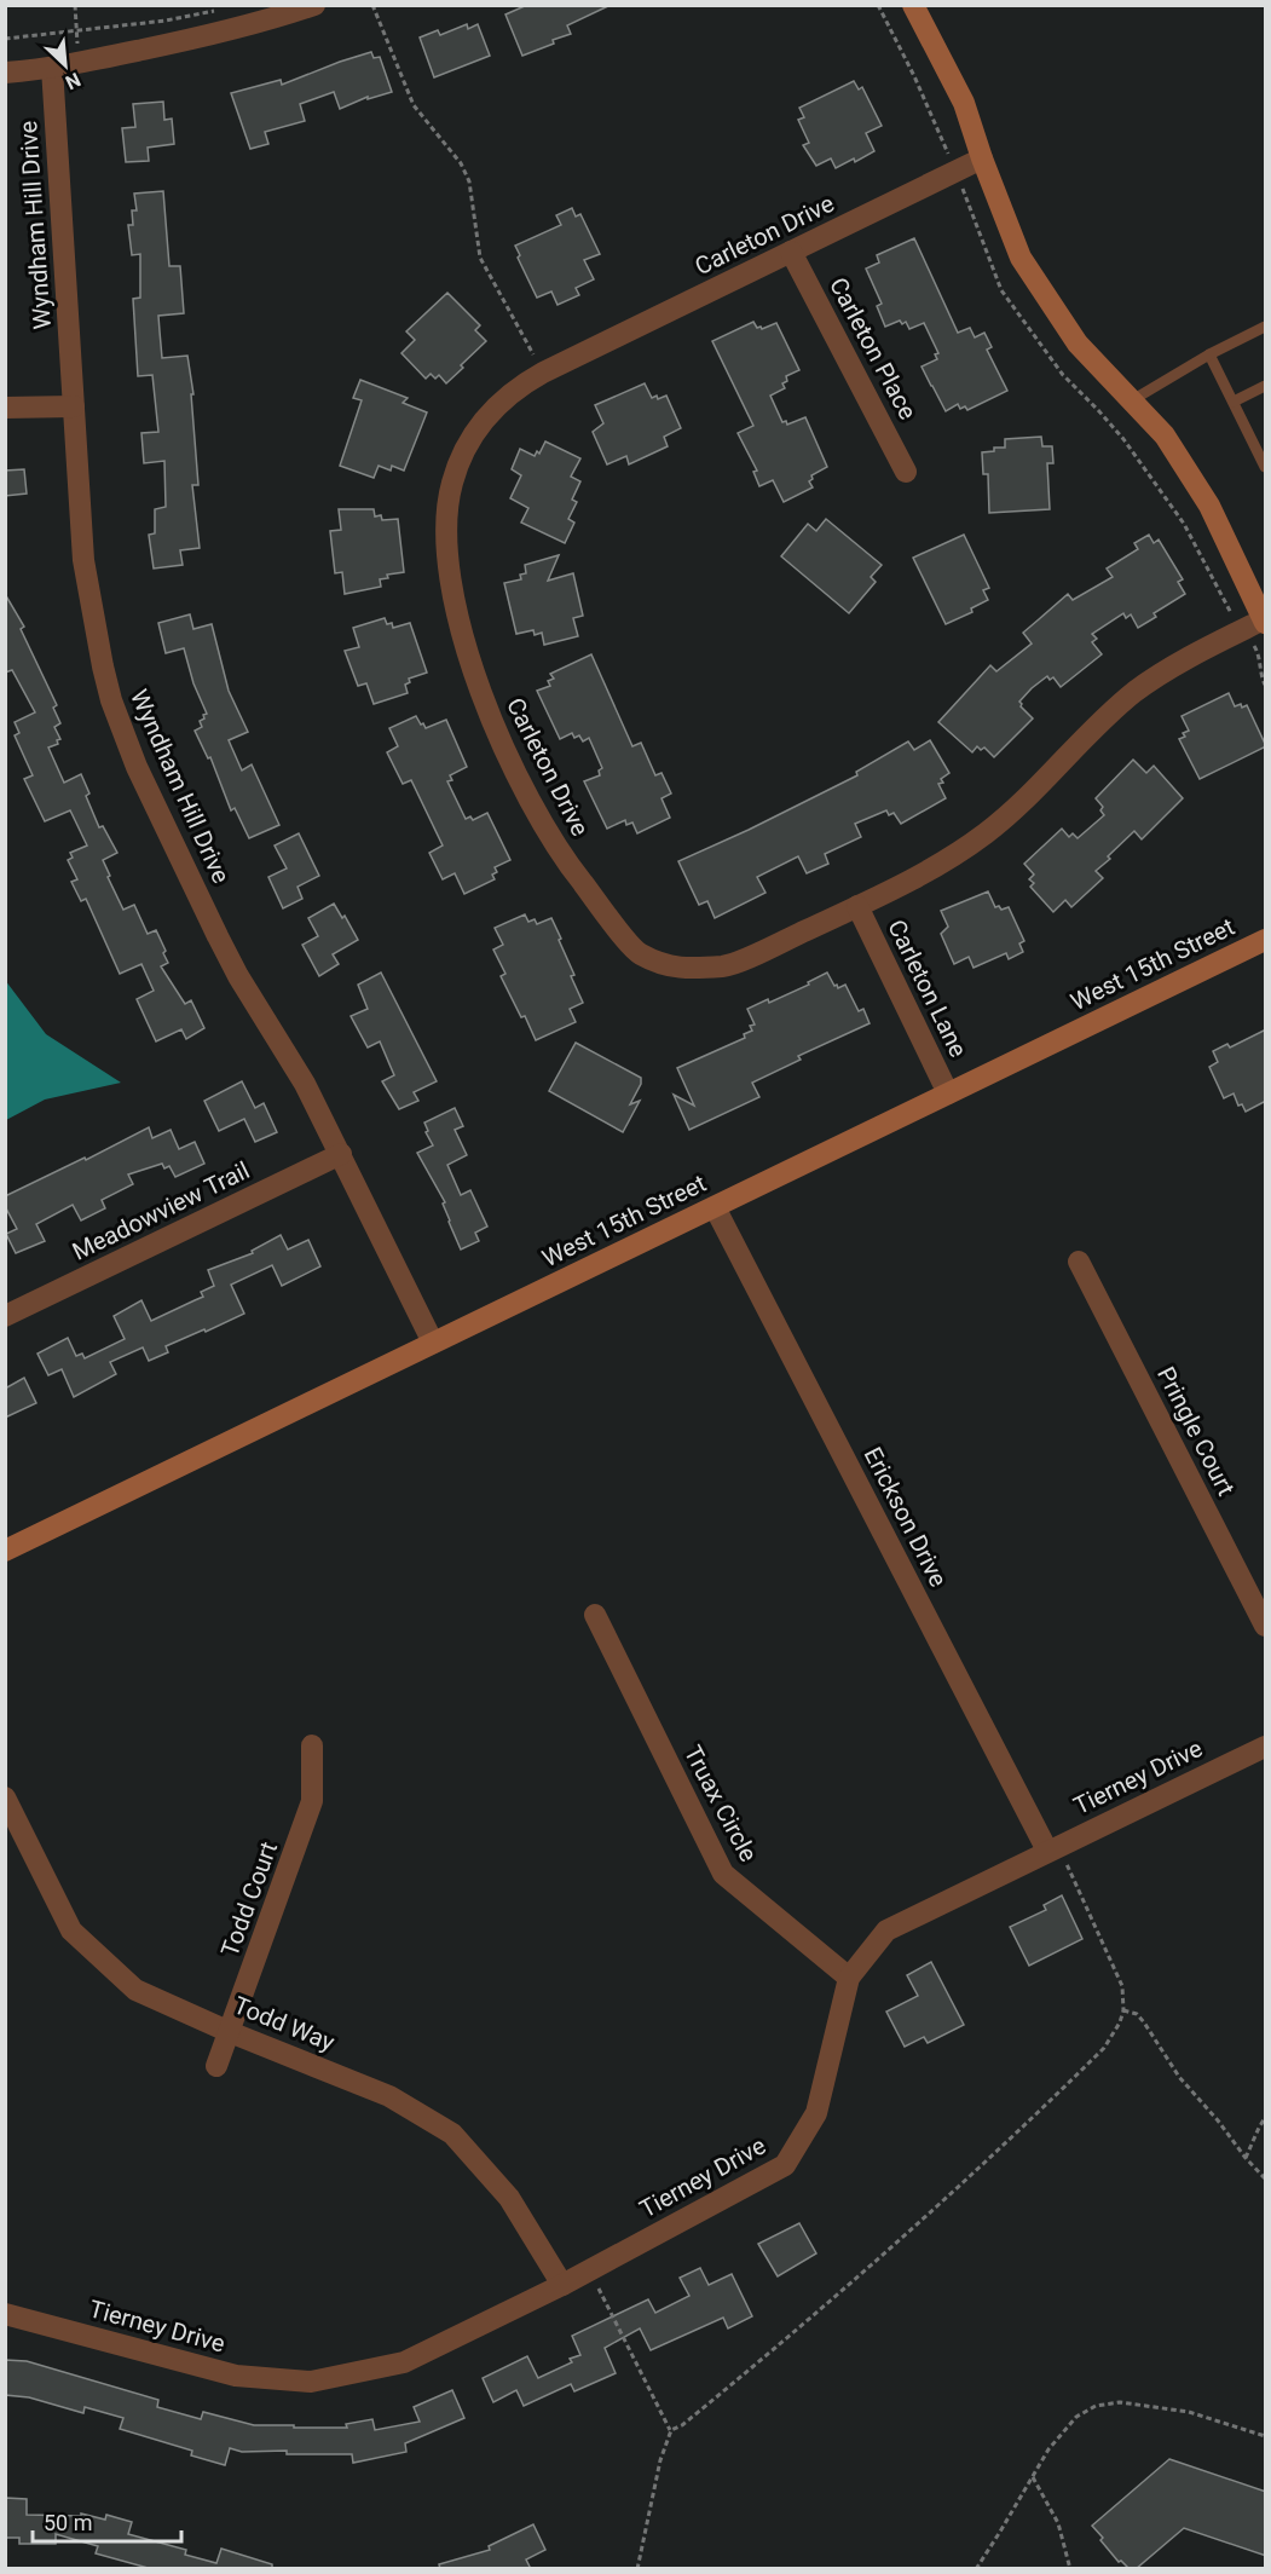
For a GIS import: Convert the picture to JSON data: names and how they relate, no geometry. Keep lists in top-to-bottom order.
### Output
{
  "streets": {
    "street": [
      "Wyndham Hill Drive",
      "Carleton Drive",
      "Carleton Place",
      "West 15th Street",
      "Carleton Lane",
      "Meadowview Trail",
      "Pringle Court",
      "Erickson Drive",
      "Tierney Drive",
      "Truax Circle",
      "Todd Court",
      "Todd Way"
    ]
  },
  "crossings": [
    ["Wyndham Hill Drive", "West 15th Street"],
    ["Wyndham Hill Drive", "Meadowview Trail"],
    ["Carleton Drive", "Carleton Place"],
    ["Carleton Drive", "Carleton Lane"],
    ["West 15th Street", "Carleton Lane"],
    ["West 15th Street", "Erickson Drive"],
    ["Erickson Drive", "Tierney Drive"],
    ["Tierney Drive", "Truax Circle"],
    ["Tierney Drive", "Todd Way"],
    ["Todd Court", "Todd Way"]
  ],
  "scale_bar": "50 m",
  "north": "bottom right"
}
